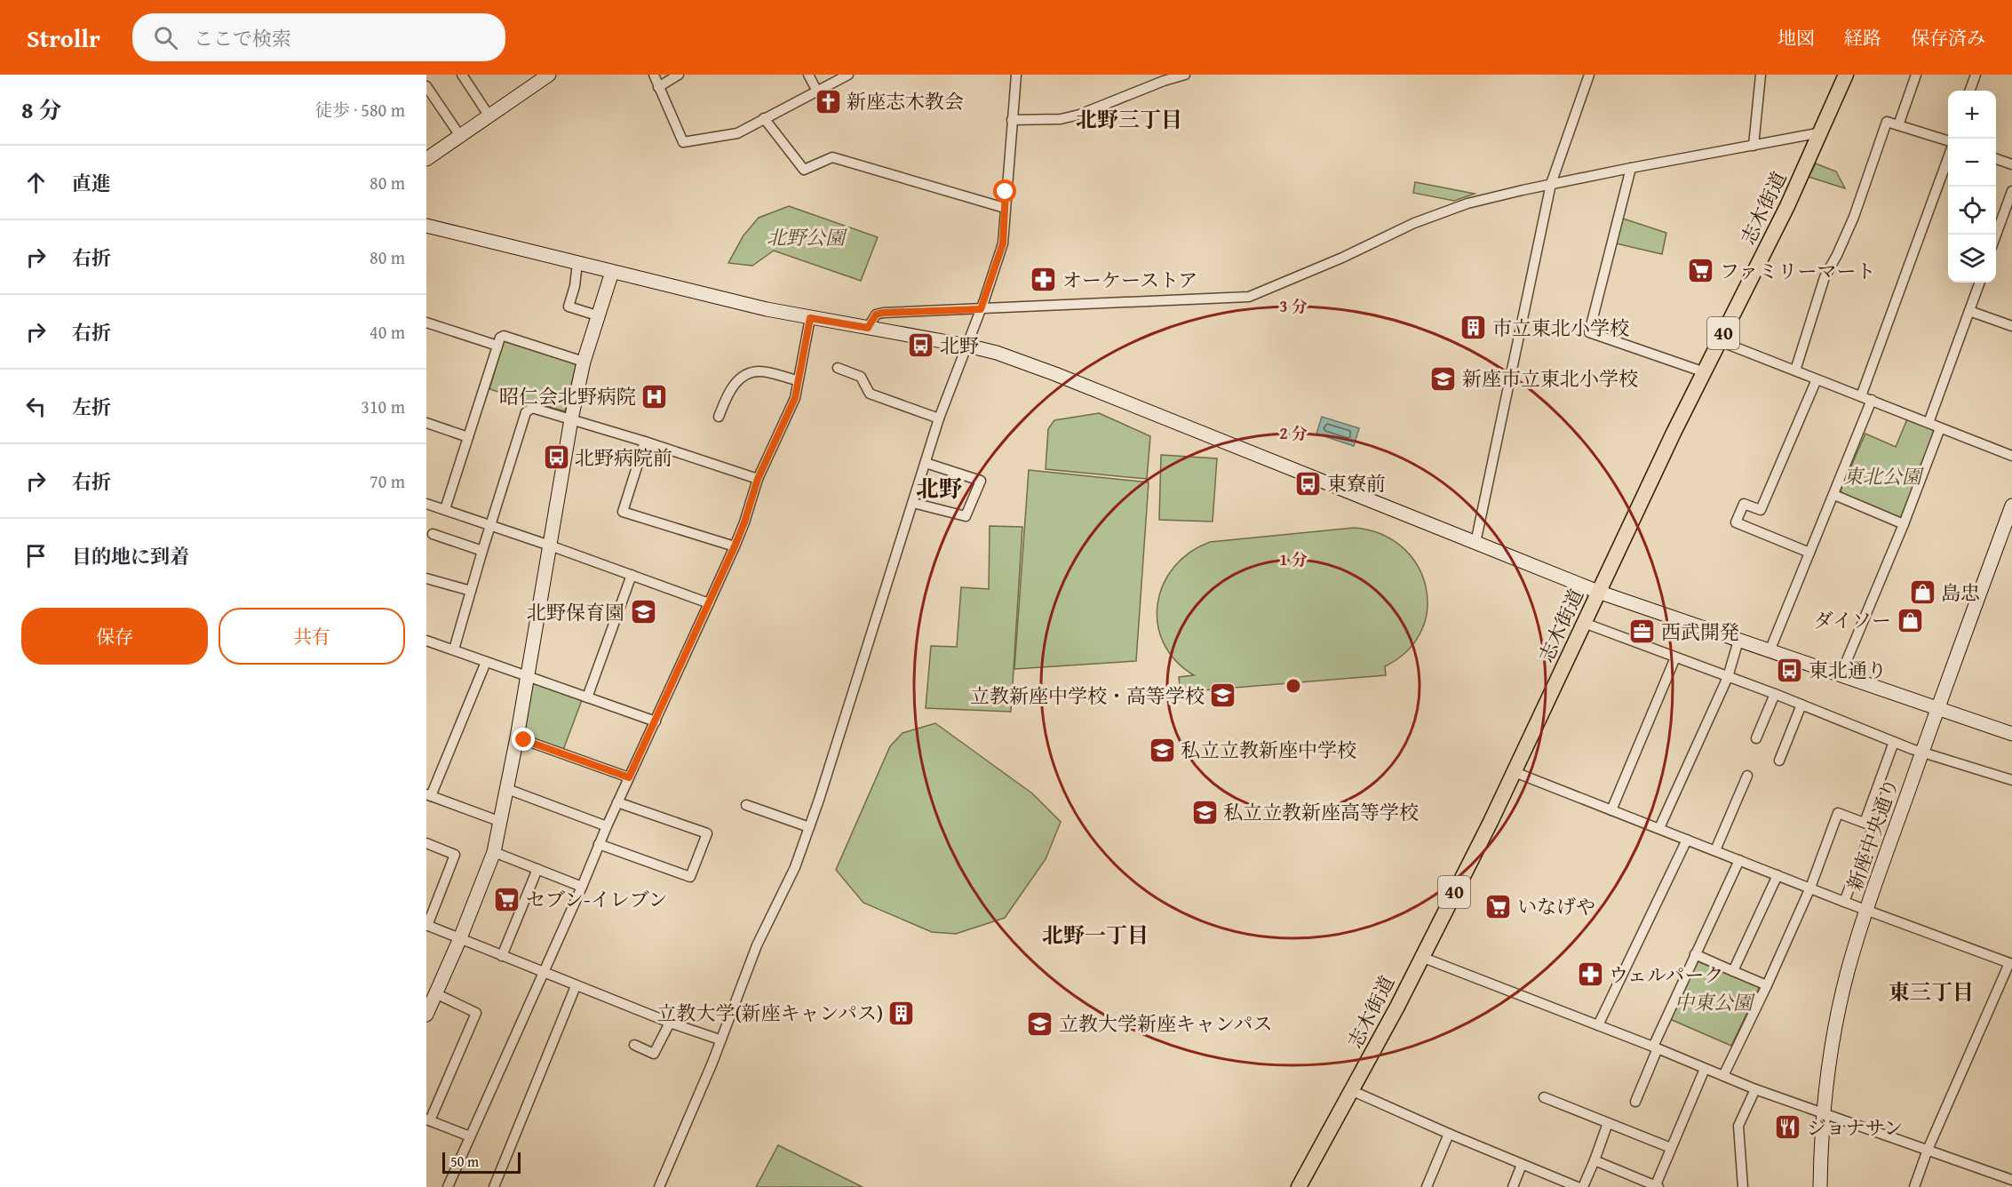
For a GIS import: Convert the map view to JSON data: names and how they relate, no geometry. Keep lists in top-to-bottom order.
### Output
{
  "streets": {
    "main road": ["志木街道", "40"],
    "street": ["新座中央通り"]
  },
  "districts": [
    "北野三丁目",
    "北野",
    "北野一丁目",
    "東三丁目"
  ],
  "parks": ["北野公園", "東北公園", "中東公園"],
  "places": {
    "church": ["新座志木教会"],
    "supermarket": ["ファミリーマート", "セブン-イレブン", "いなげや"],
    "pharmacy": ["オーケーストア", "ウェルパーク"],
    "building": ["市立東北小学校", "立教大学(新座キャンパス)"],
    "bus stop": [
      "北野",
      "北野病院前",
      "東寮前",
      "東北通り"
    ],
    "school or university": [
      "新座市立東北小学校",
      "北野保育園",
      "立教新座中学校・高等学校",
      "私立立教新座中学校",
      "私立立教新座高等学校",
      "立教大学新座キャンパス"
    ],
    "hospital": ["昭仁会北野病院"],
    "shop": ["島忠", "ダイソー"],
    "office": ["西武開発"],
    "restaurant": ["ジョナサン"]
  },
  "scale_bar": "50 m",
  "page": {
    "header": "Strollr",
    "search": "ここで検索",
    "nav": ["地図", "経路", "保存済み"],
    "heading": ["8 分", "徒歩 · 580 m"],
    "map_buttons": ["+", "−"],
    "list": [
      ["直進", "80 m"],
      ["右折", "80 m"],
      ["右折", "40 m"],
      ["左折", "310 m"],
      ["右折", "70 m"],
      "目的地に到着"
    ],
    "buttons": ["保存", "共有"],
    "scale": "50 m"
  },
  "rings": ["3 分", "2 分", "1 分"]
}
